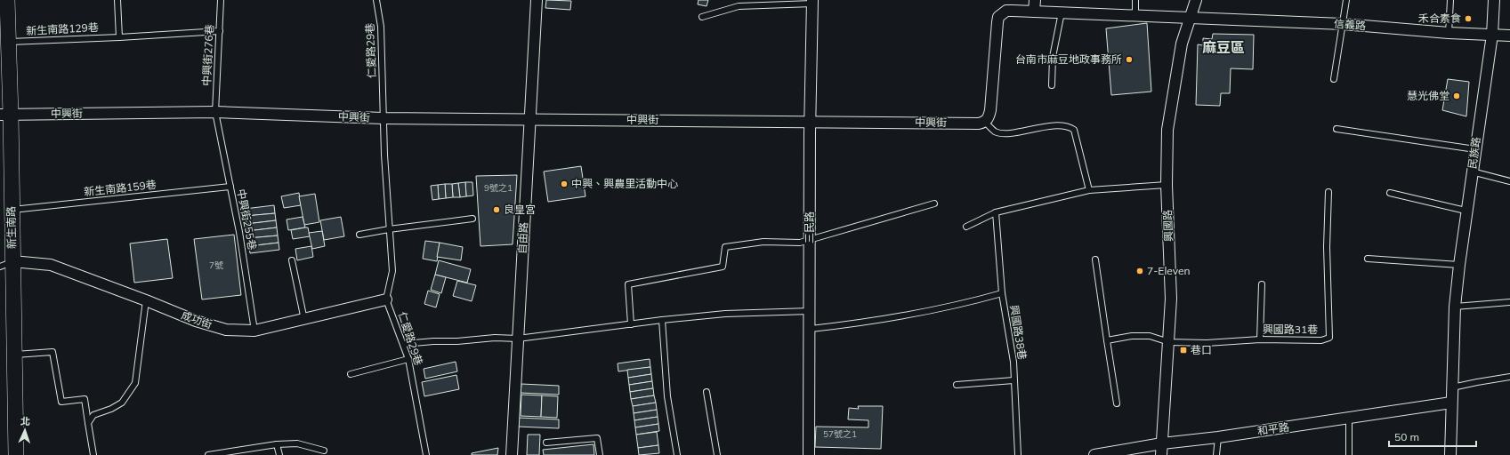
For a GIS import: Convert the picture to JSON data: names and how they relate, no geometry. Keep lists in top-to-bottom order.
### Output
{
  "streets": {
    "main road": ["新生南路"],
    "street": [
      "信義路",
      "中興街",
      "民族路",
      "興國路",
      "三民路",
      "自由路",
      "成功街",
      "和平路"
    ],
    "lane": [
      "新生南路129巷",
      "仁愛路29巷",
      "中興街276巷",
      "新生南路159巷",
      "中興街255巷",
      "興國路31巷",
      "興國路38巷"
    ]
  },
  "crossings": [
    ["信義路", "民族路"],
    ["信義路", "興國路"],
    ["新生南路129巷", "中興街276巷"],
    ["新生南路129巷", "新生南路"],
    ["仁愛路29巷", "中興街"],
    ["仁愛路29巷", "成功街"],
    ["中興街276巷", "中興街"],
    ["中興街276巷", "中興街255巷"],
    ["中興街", "中興街255巷"],
    ["中興街", "新生南路"],
    ["中興街", "三民路"],
    ["中興街", "自由路"],
    ["民族路", "和平路"],
    ["新生南路159巷", "中興街255巷"],
    ["新生南路159巷", "新生南路"],
    ["中興街255巷", "成功街"],
    ["興國路", "興國路31巷"],
    ["興國路", "和平路"],
    ["新生南路", "成功街"]
  ],
  "districts": ["麻豆區"],
  "places": {
    "other": [
      "禾合素食",
      "台南市麻豆地政事務所",
      "慧光佛堂",
      "中興、興農里活動中心",
      "良皇宮",
      "7-Eleven"
    ],
    "transit": ["巷口"]
  },
  "house_numbers": ["9號之1", "7號", "57號之1"],
  "scale_bar": "50 m",
  "north": "top"
}
